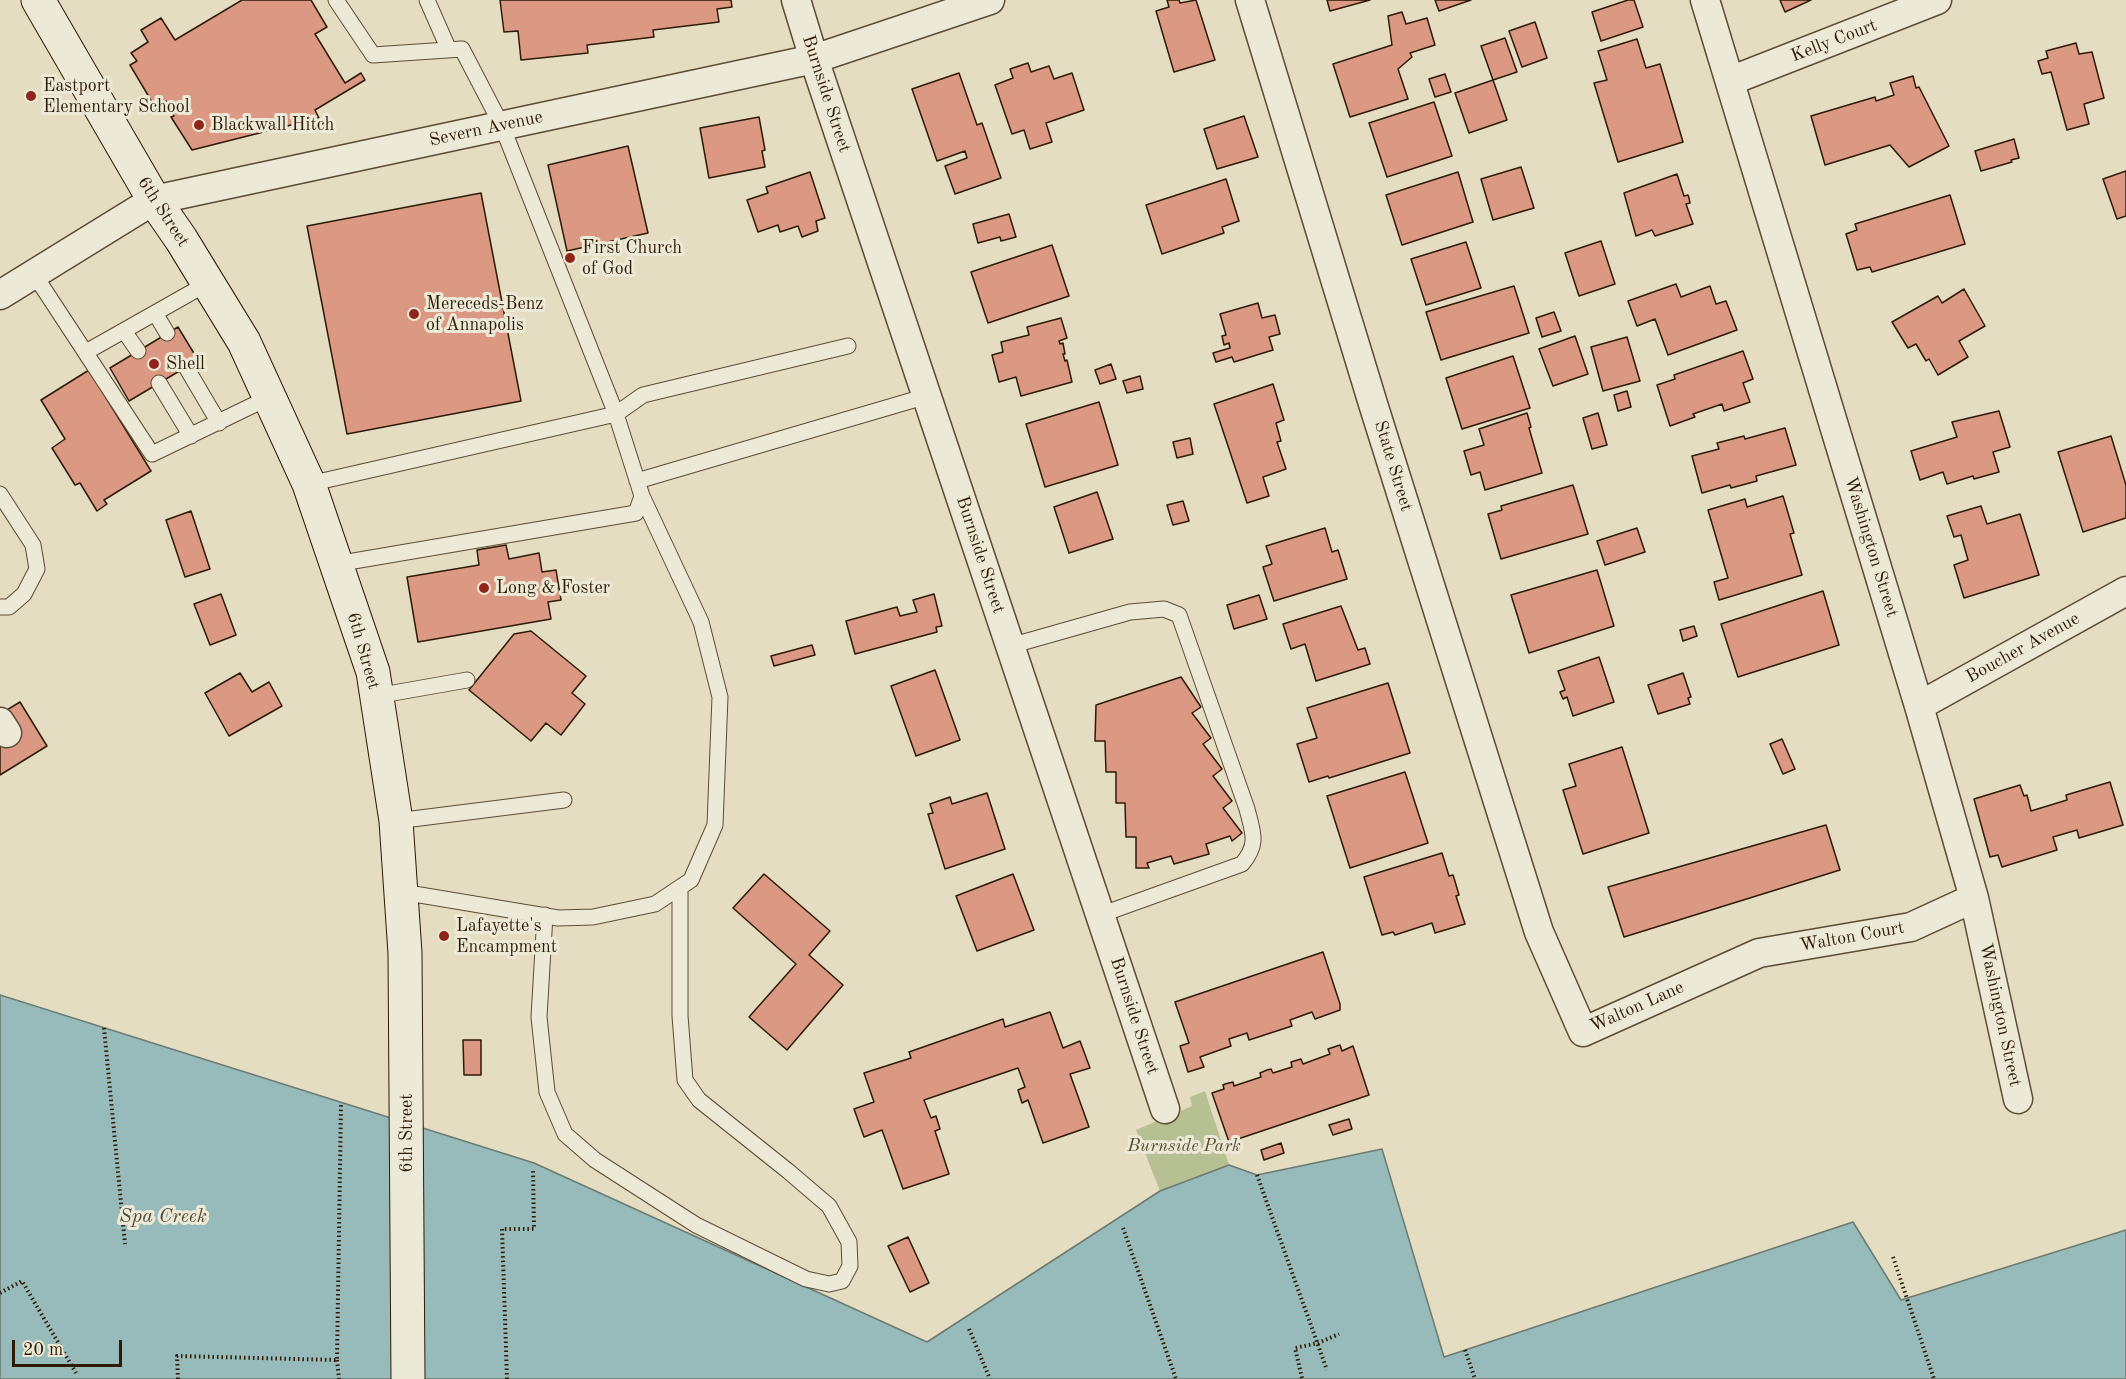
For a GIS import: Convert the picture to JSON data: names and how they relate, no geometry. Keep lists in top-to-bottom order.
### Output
{
  "streets": {
    "main road": ["6th Street"],
    "street": [
      "Kelly Court",
      "Burnside Street",
      "Severn Avenue",
      "State Street",
      "Washington Street",
      "Boucher Avenue",
      "Walton Court",
      "Walton Lane"
    ]
  },
  "crossings": [
    ["Kelly Court", "Washington Street"],
    ["Burnside Street", "Severn Avenue"],
    ["Severn Avenue", "6th Street"],
    ["State Street", "Walton Lane"],
    ["Washington Street", "Boucher Avenue"],
    ["Washington Street", "Walton Court"],
    ["Walton Court", "Walton Lane"]
  ],
  "water": ["Spa Creek"],
  "parks": ["Burnside Park"],
  "places": [
    "Eastport Elementary School",
    "Blackwall Hitch",
    "First Church of God",
    "Mereceds-Benz of Annapolis",
    "Shell",
    "Long & Foster",
    "Lafayette's Encampment"
  ],
  "scale_bar": "20 m"
}
